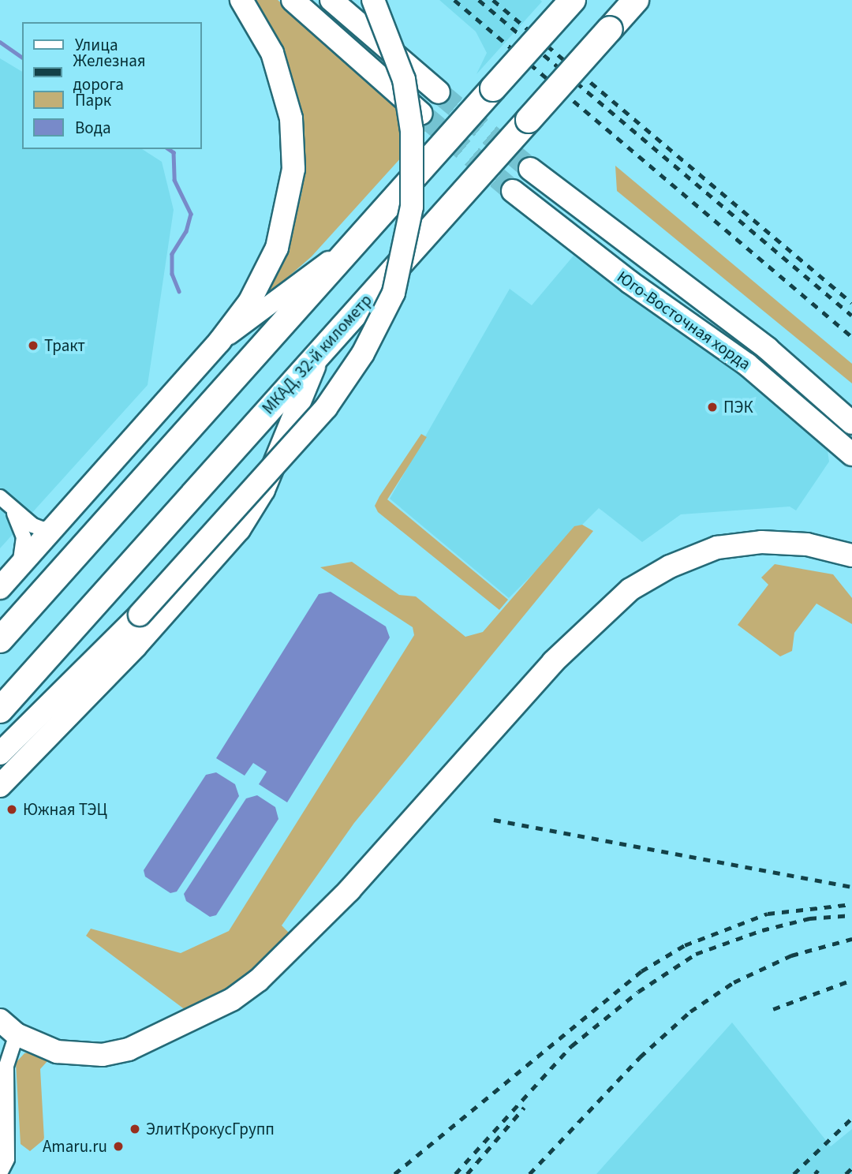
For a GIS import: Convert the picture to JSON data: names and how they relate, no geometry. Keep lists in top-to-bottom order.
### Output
{
  "streets": {
    "highway": ["МКАД, 32-й километр"],
    "main road": ["Юго-Восточная хорда"]
  },
  "places": [
    "Тракт",
    "ПЭК",
    "Южная ТЭЦ",
    "ЭлитКрокусГрупп",
    "Amaru.ru"
  ],
  "legend": [
    "Улица",
    "Железная дорога",
    "Парк",
    "Вода"
  ]
}
